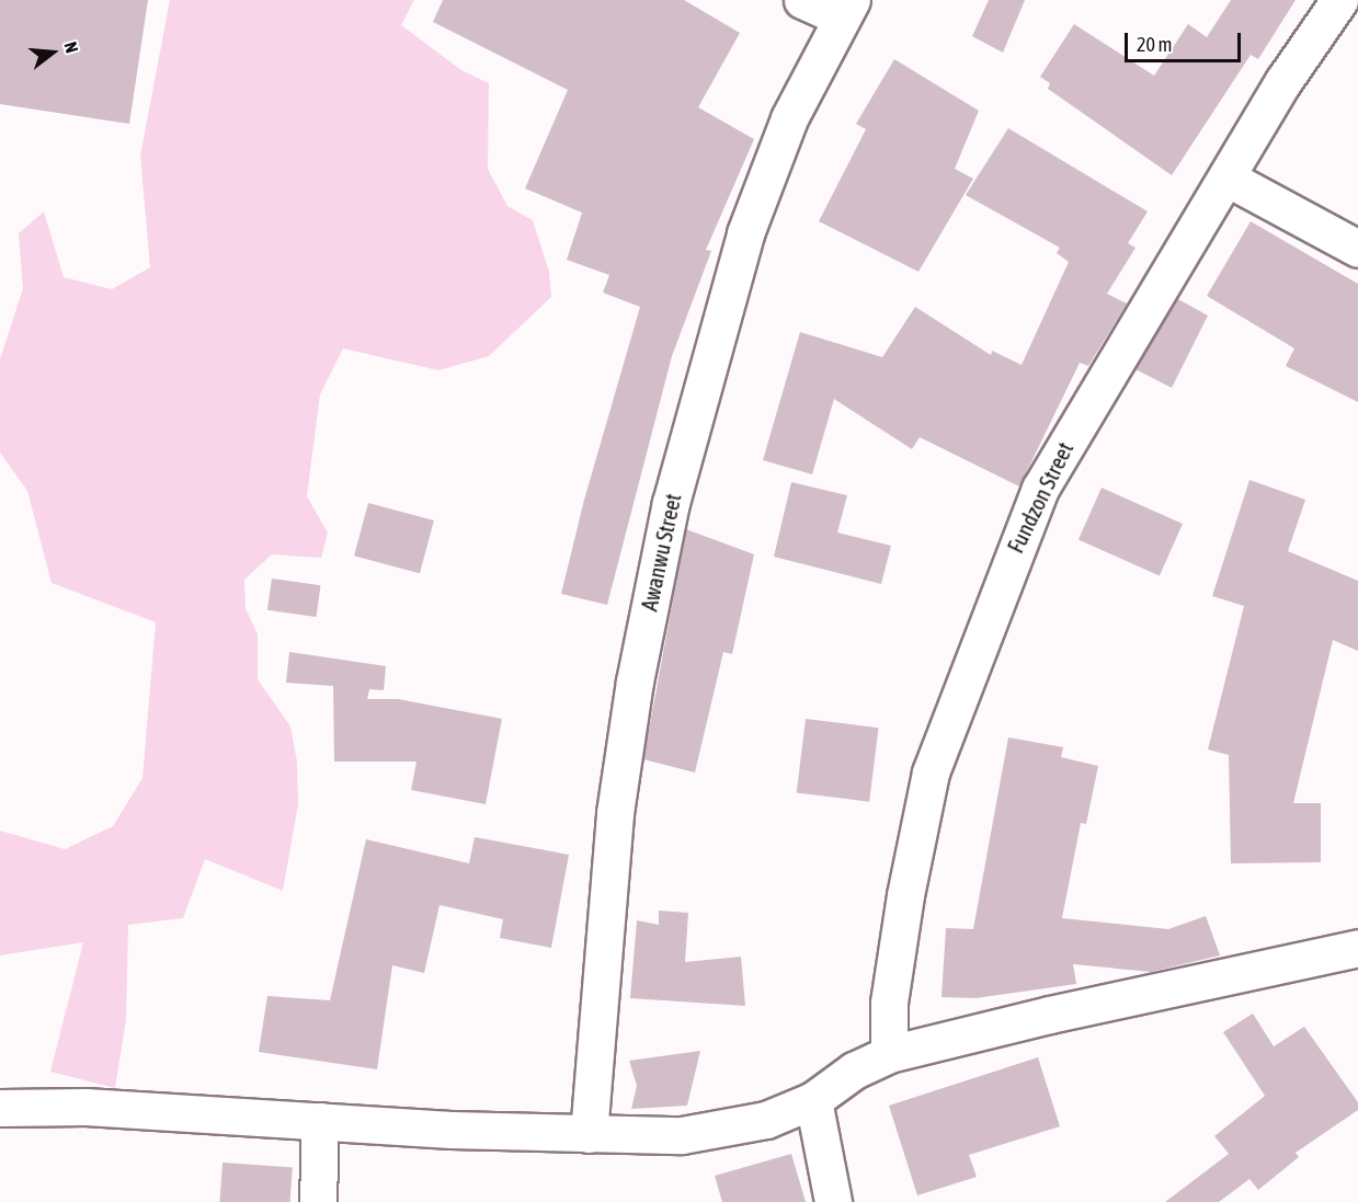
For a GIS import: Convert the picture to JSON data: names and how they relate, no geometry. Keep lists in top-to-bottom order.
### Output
{
  "streets": {
    "street": ["Fundzon Street", "Awanwu Street"]
  },
  "scale_bar": "20 m",
  "north": "right"
}
